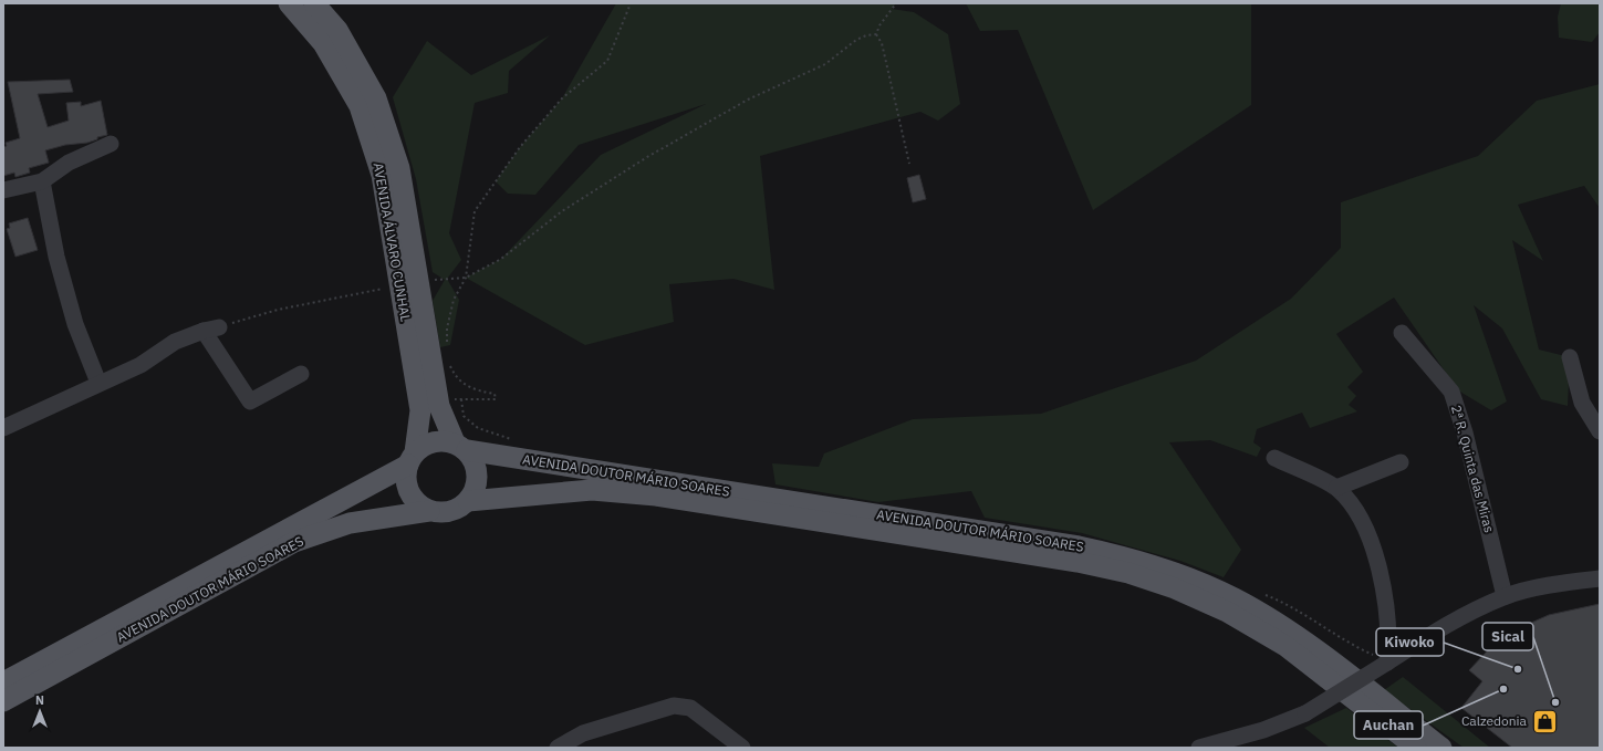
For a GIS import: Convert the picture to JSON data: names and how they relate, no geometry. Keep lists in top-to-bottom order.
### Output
{
  "streets": {
    "main road": ["AVENIDA ÁLVARO CUNHAL", "AVENIDA DOUTOR MÁRIO SOARES"],
    "street": ["2ª R. Quinta das Miras"]
  },
  "crossings": [
    ["AVENIDA ÁLVARO CUNHAL", "AVENIDA DOUTOR MÁRIO SOARES"]
  ],
  "places": {
    "other": ["Kiwoko", "Auchan", "Sical"],
    "shop": ["Calzedonia"]
  },
  "north": "top"
}
